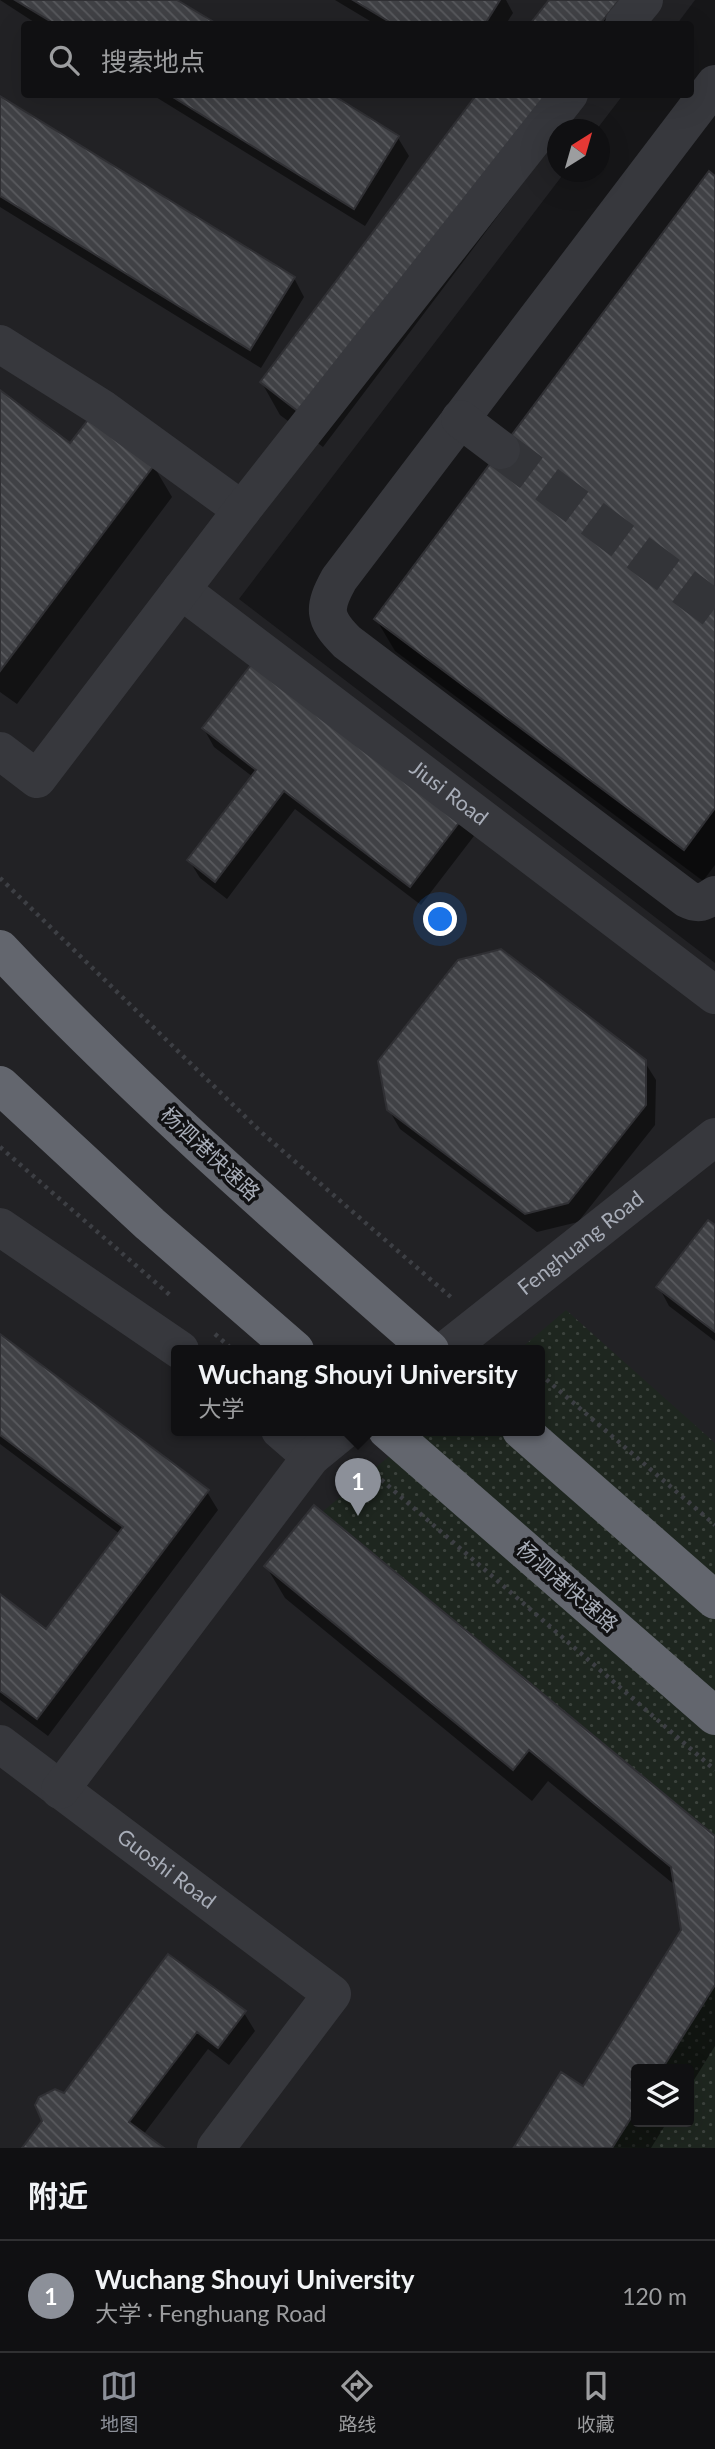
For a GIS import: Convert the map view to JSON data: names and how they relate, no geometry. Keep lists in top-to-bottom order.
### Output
{
  "streets": {
    "highway": ["杨泗港快速路"],
    "street": ["Jiusi Road", "Fenghuang Road", "Guoshi Road"]
  },
  "north": "top right",
  "page": {
    "search": "搜索地点",
    "popup": ["Wuchang Shouyi University", "大学"],
    "pins": "1",
    "heading": "附近",
    "list": [
      {
        "mark": "1",
        "name": "Wuchang Shouyi University",
        "note": "大学 · Fenghuang Road",
        "value": "120 m"
      }
    ],
    "nav": ["地图", "路线", "收藏"]
  }
}
